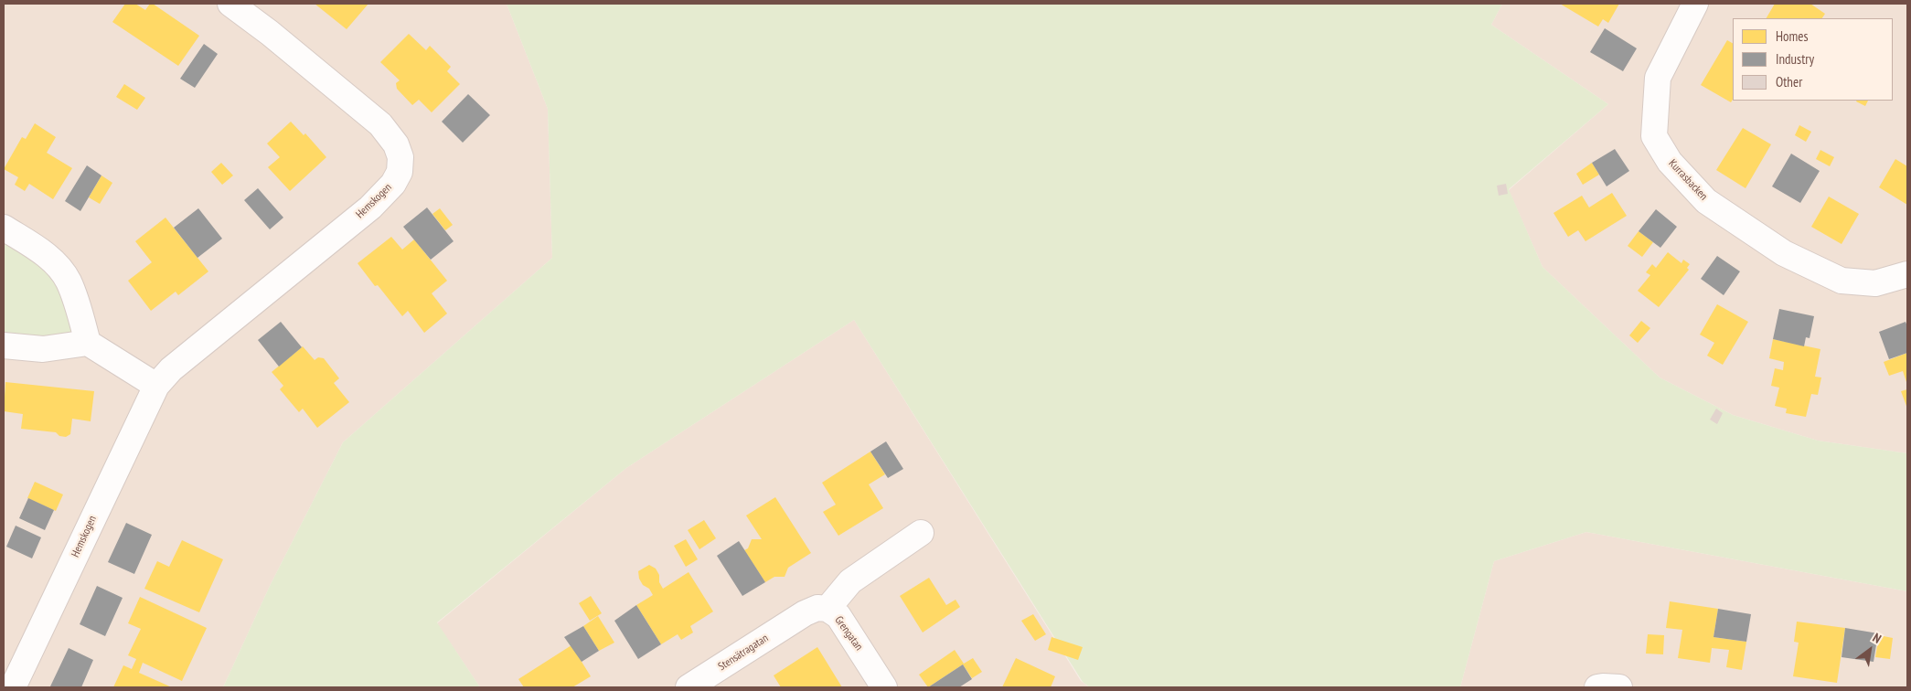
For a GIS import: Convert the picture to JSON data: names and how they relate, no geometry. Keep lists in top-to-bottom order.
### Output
{
  "streets": {
    "street": [
      "Kurrasbacken",
      "Hemskogen",
      "Grengatan",
      "Stensätragatan"
    ]
  },
  "crossings": [
    ["Grengatan", "Stensätragatan"]
  ],
  "legend": ["Homes", "Industry", "Other"],
  "north": "top right"
}
